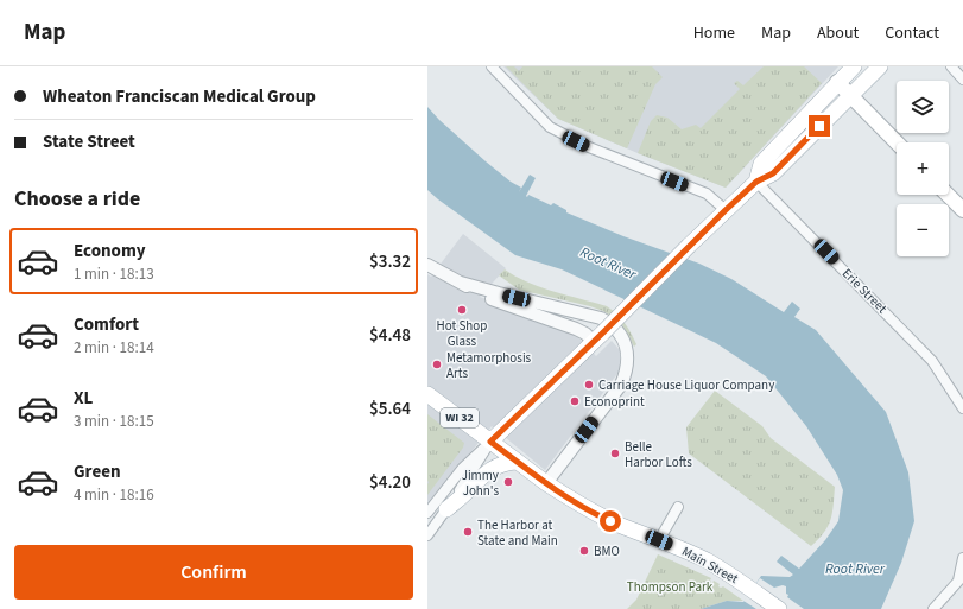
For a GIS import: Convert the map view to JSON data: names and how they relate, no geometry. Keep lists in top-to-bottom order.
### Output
{
  "streets": {
    "main road": ["WI 32", "Main Street"],
    "street": ["Erie Street"]
  },
  "water": ["Root River"],
  "parks": ["Thompson Park"],
  "places": [
    "Hot Shop Glass",
    "Metamorphosis Arts",
    "Carriage House Liquor Company",
    "Econoprint",
    "Belle Harbor Lofts",
    "Jimmy John's",
    "The Harbor at State and Main",
    "BMO"
  ],
  "page": {
    "header": "Map",
    "nav": [
      "Home",
      "Map",
      "About",
      "Contact"
    ],
    "banner": ["Wheaton Franciscan Medical Group", "State Street"],
    "map_buttons": ["+", "−"],
    "heading": "Choose a ride",
    "list": [
      {
        "name": "Economy",
        "note": "1 min · 18:13",
        "value": "$3.32"
      },
      {
        "name": "Comfort",
        "note": "2 min · 18:14",
        "value": "$4.48"
      },
      {
        "name": "XL",
        "note": "3 min · 18:15",
        "value": "$5.64"
      },
      {
        "name": "Green",
        "note": "4 min · 18:16",
        "value": "$4.20"
      }
    ],
    "buttons": "Confirm"
  }
}
